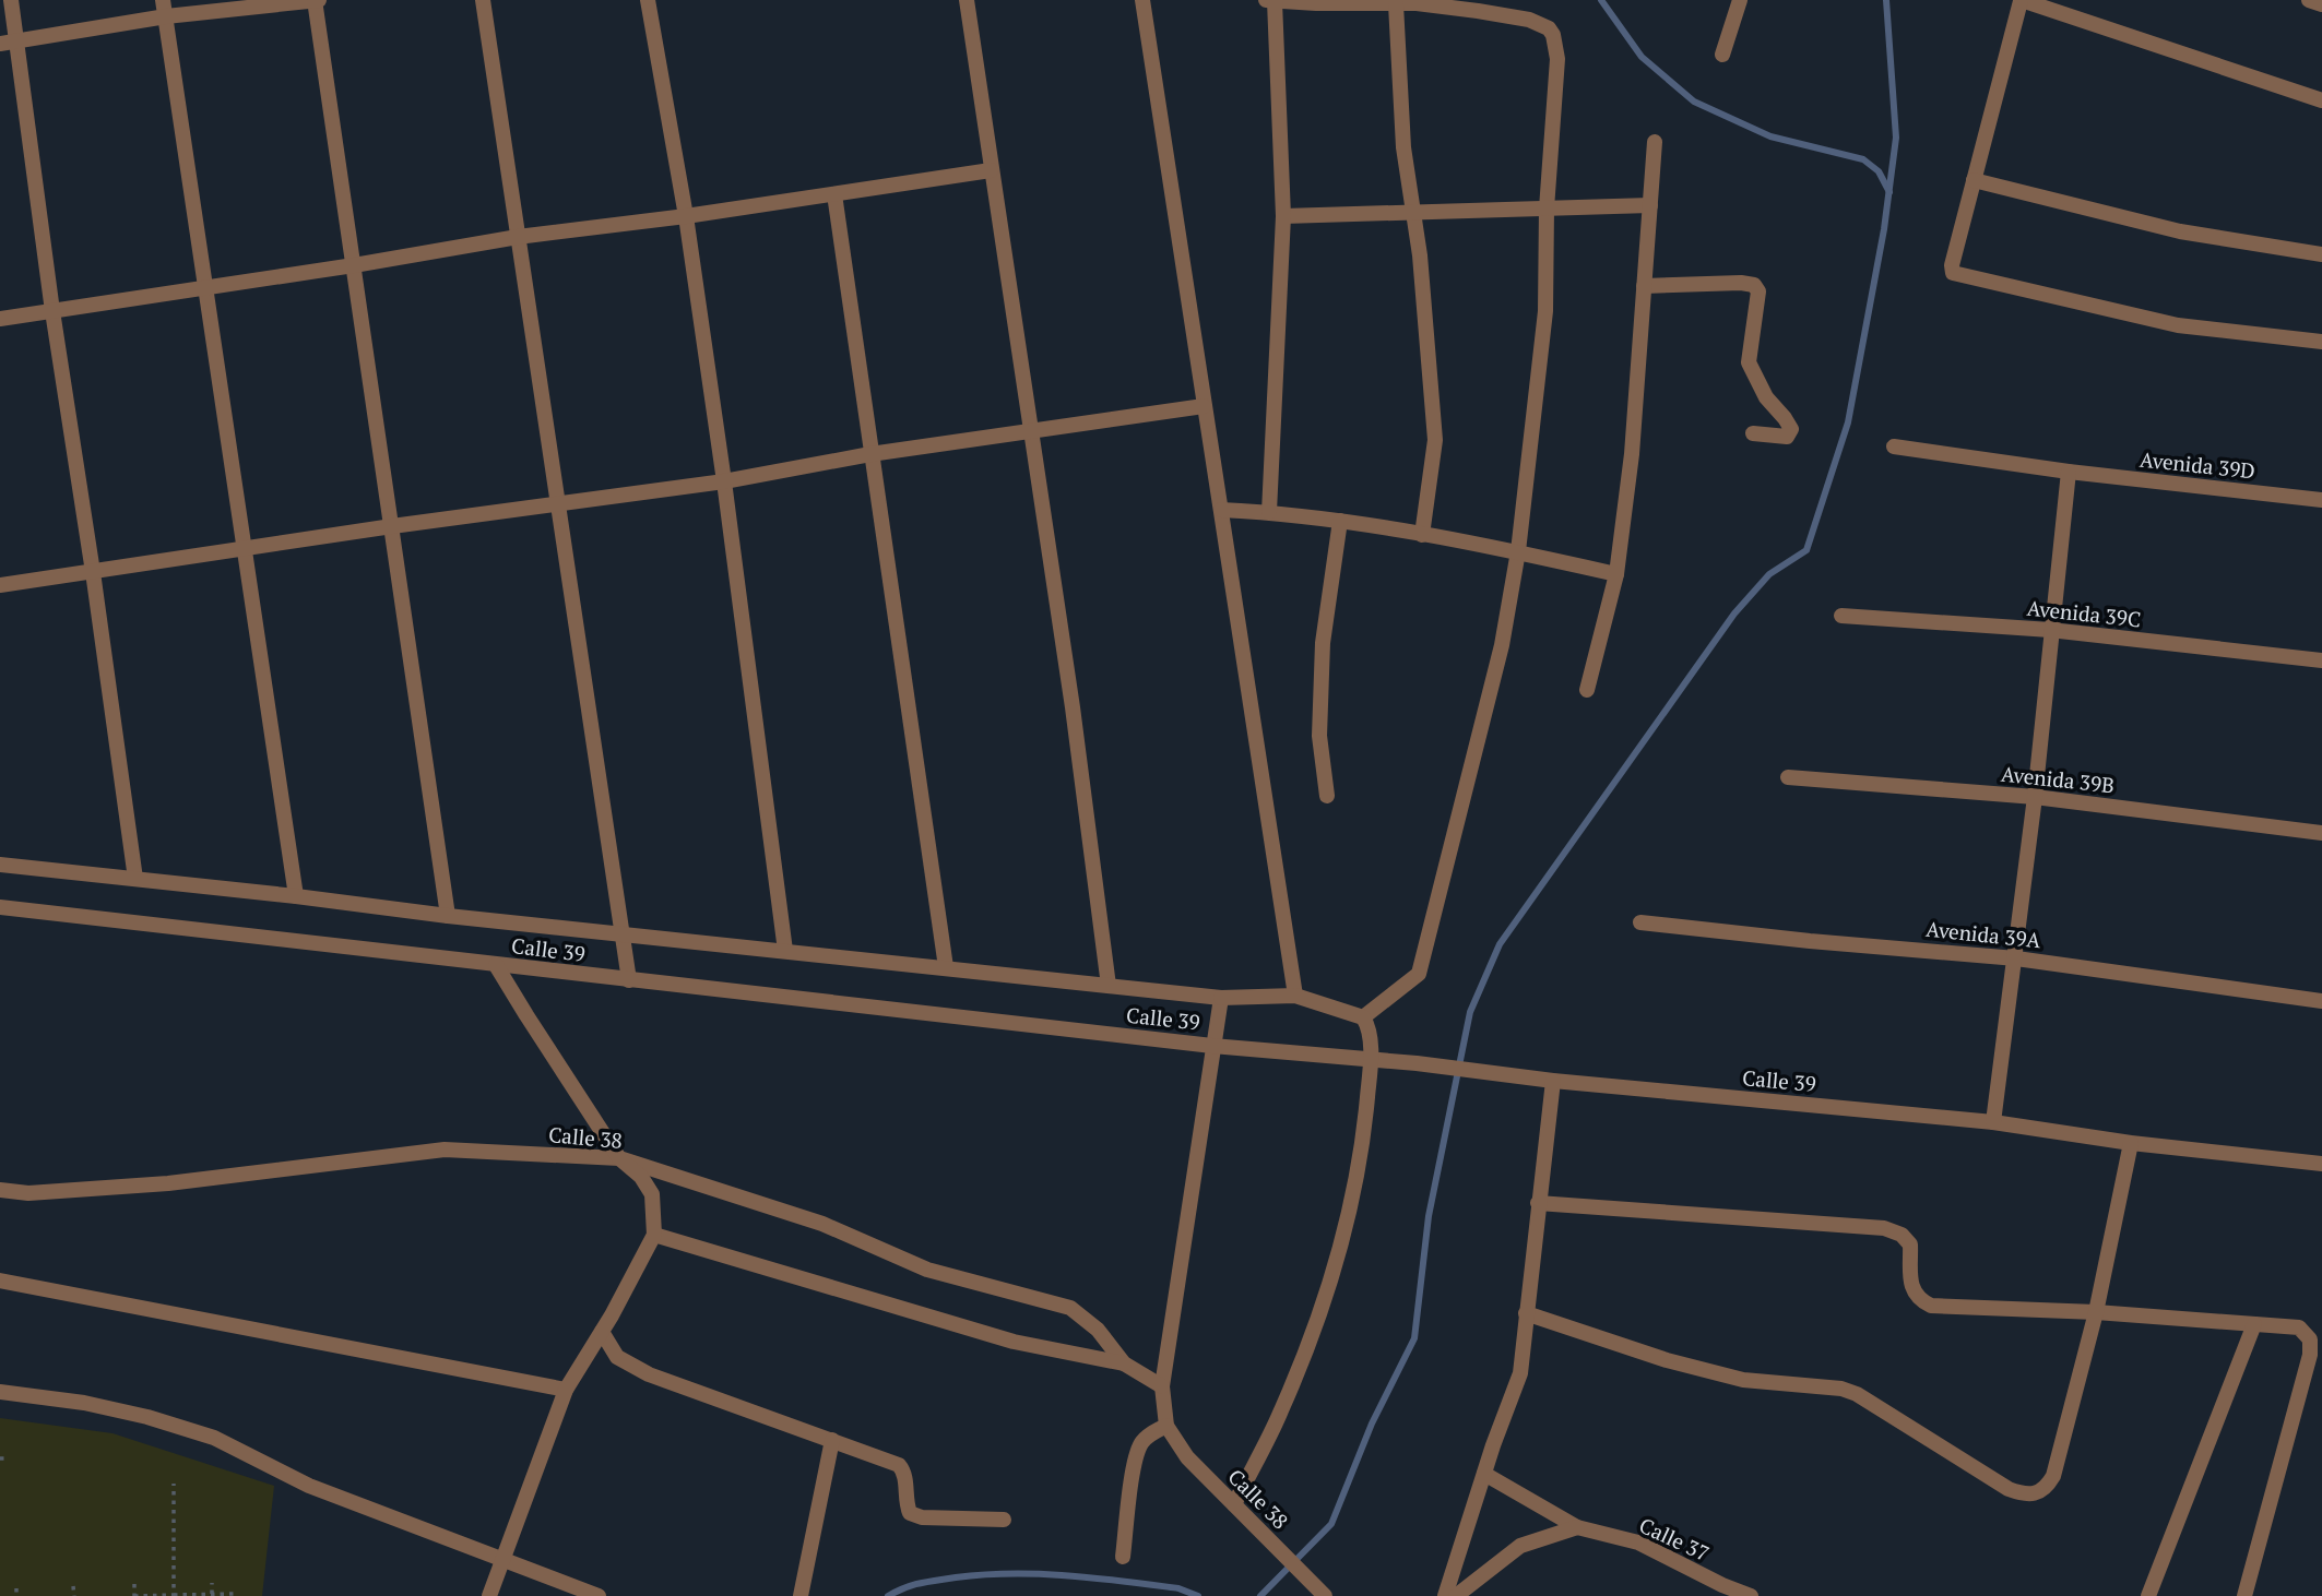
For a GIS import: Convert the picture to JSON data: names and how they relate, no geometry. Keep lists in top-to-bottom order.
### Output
{
  "streets": {
    "street": [
      "Avenida 39D",
      "Avenida 39C",
      "Avenida 39B",
      "Avenida 39A",
      "Calle 39",
      "Calle 38",
      "Calle 37"
    ]
  }
}
